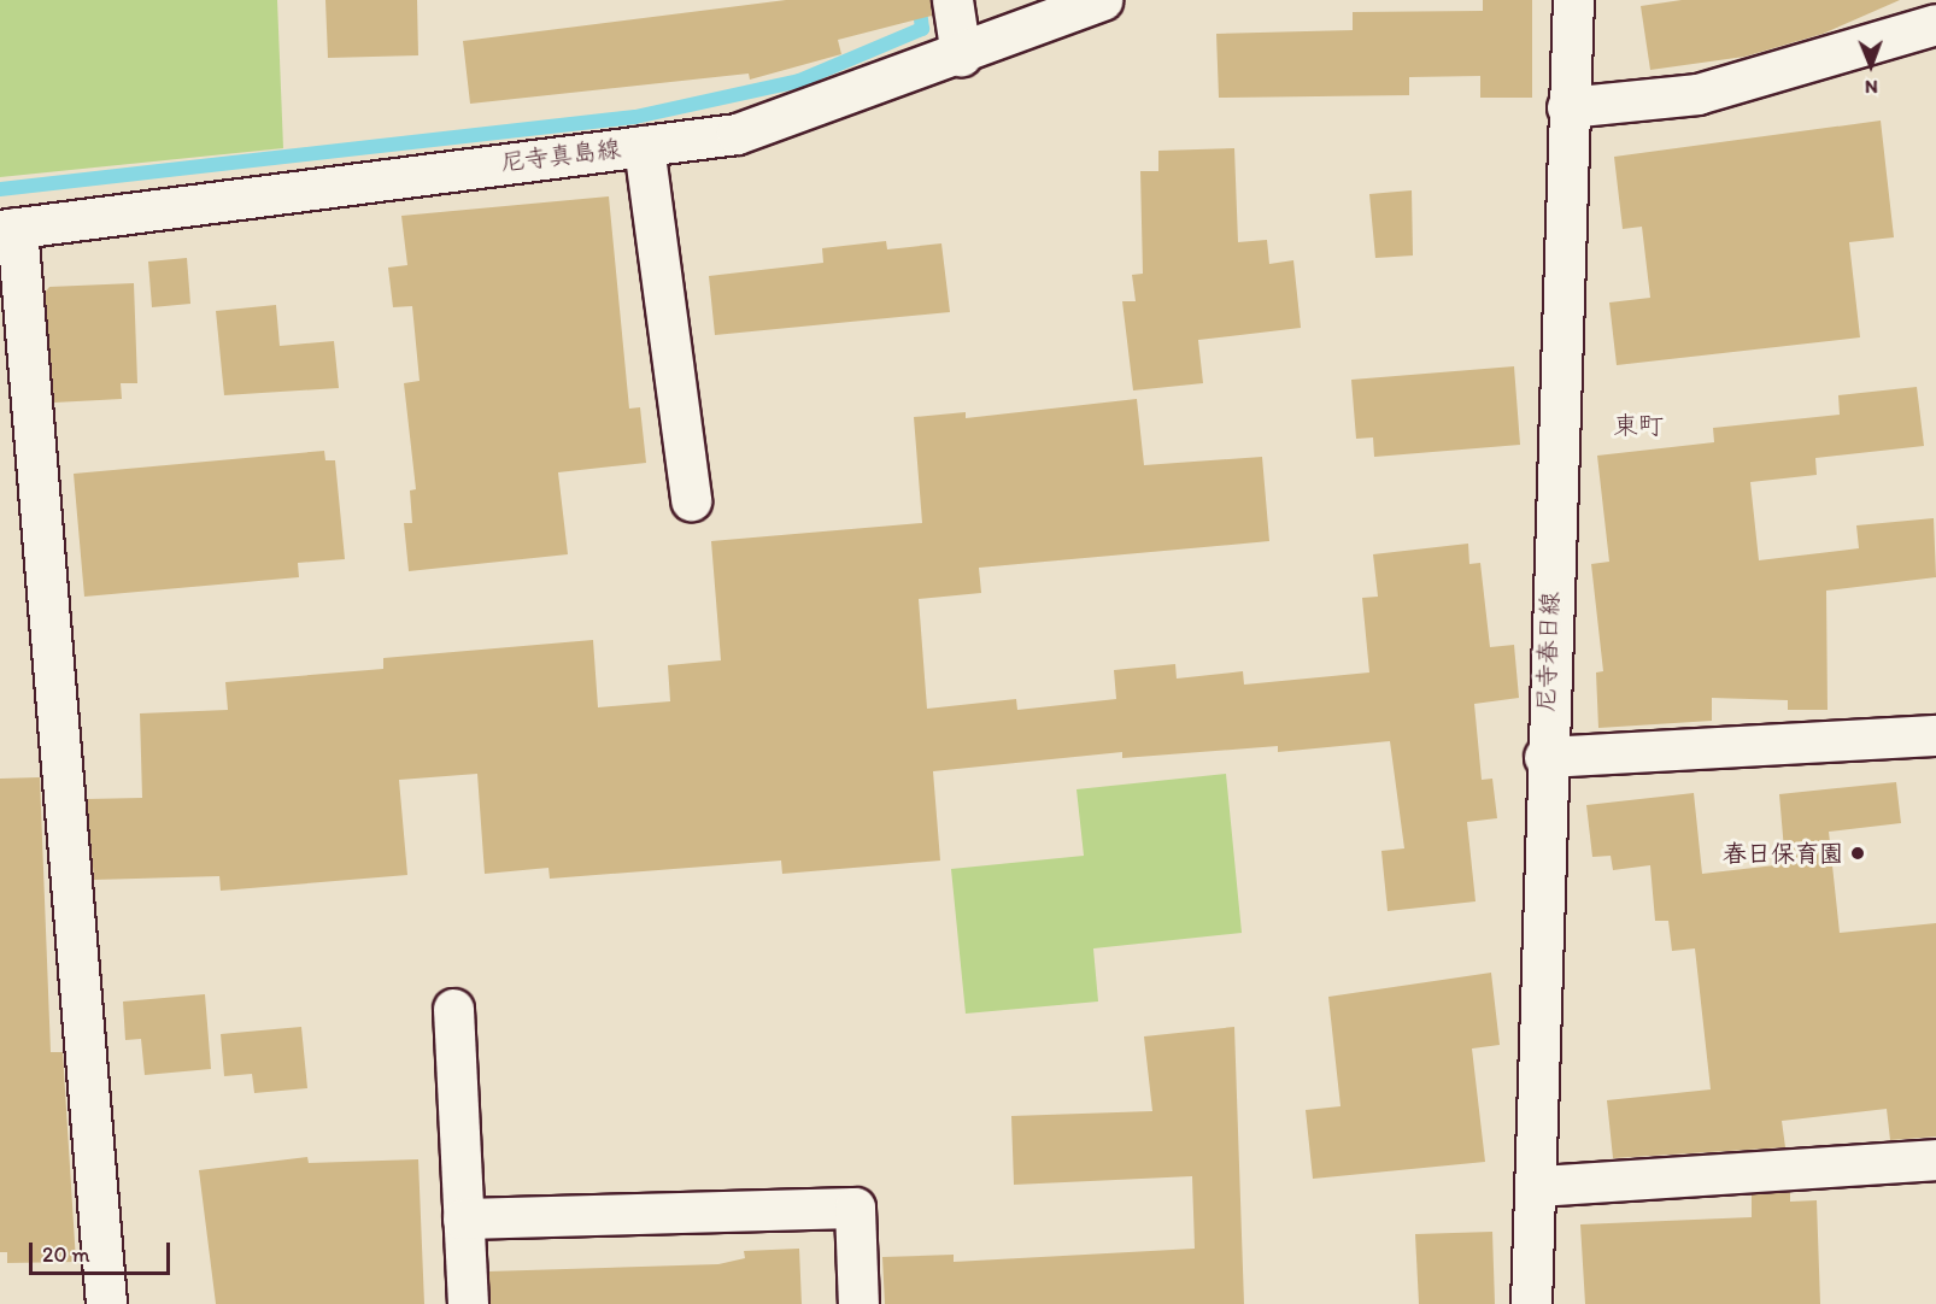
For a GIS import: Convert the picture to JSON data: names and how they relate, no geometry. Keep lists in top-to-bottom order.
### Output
{
  "streets": {
    "street": ["尼寺真島線", "尼寺春日線"]
  },
  "districts": ["東町"],
  "places": ["春日保育園"],
  "scale_bar": "20 m",
  "north": "bottom"
}
